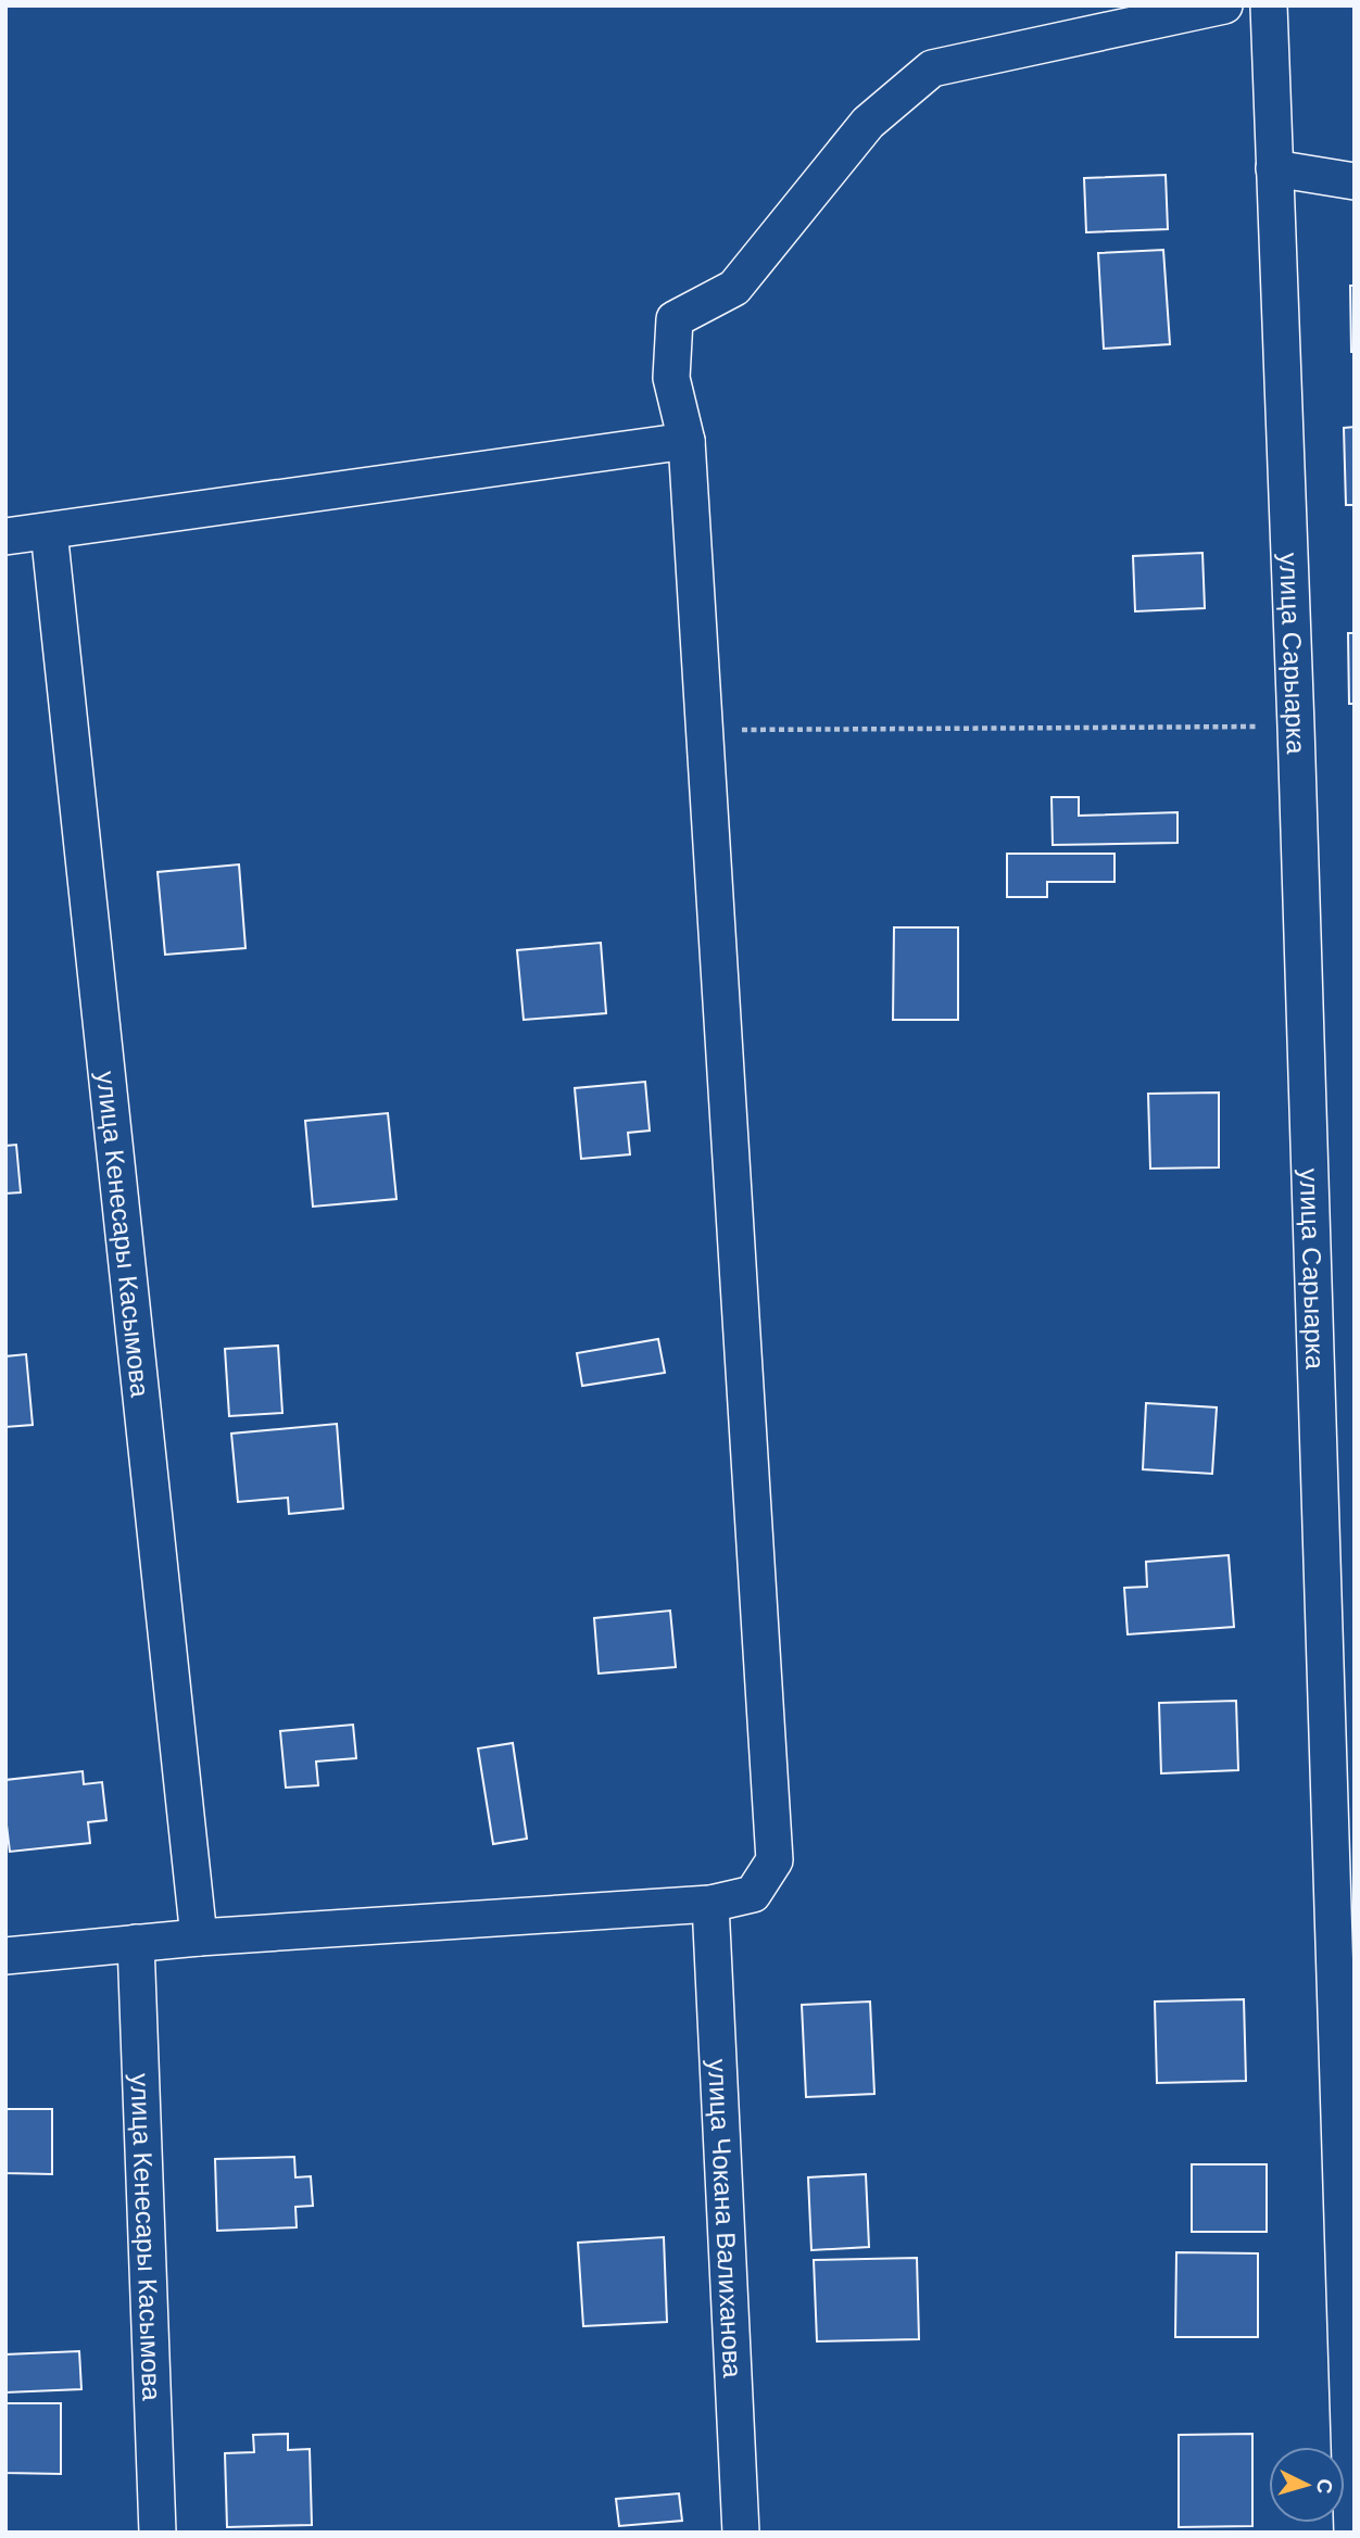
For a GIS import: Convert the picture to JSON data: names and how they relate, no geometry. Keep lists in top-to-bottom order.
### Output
{
  "streets": {
    "street": ["улица Сарыарка", "улица Кенесары Касымова", "улица Чокана Валиханова"]
  },
  "north": "right"
}
